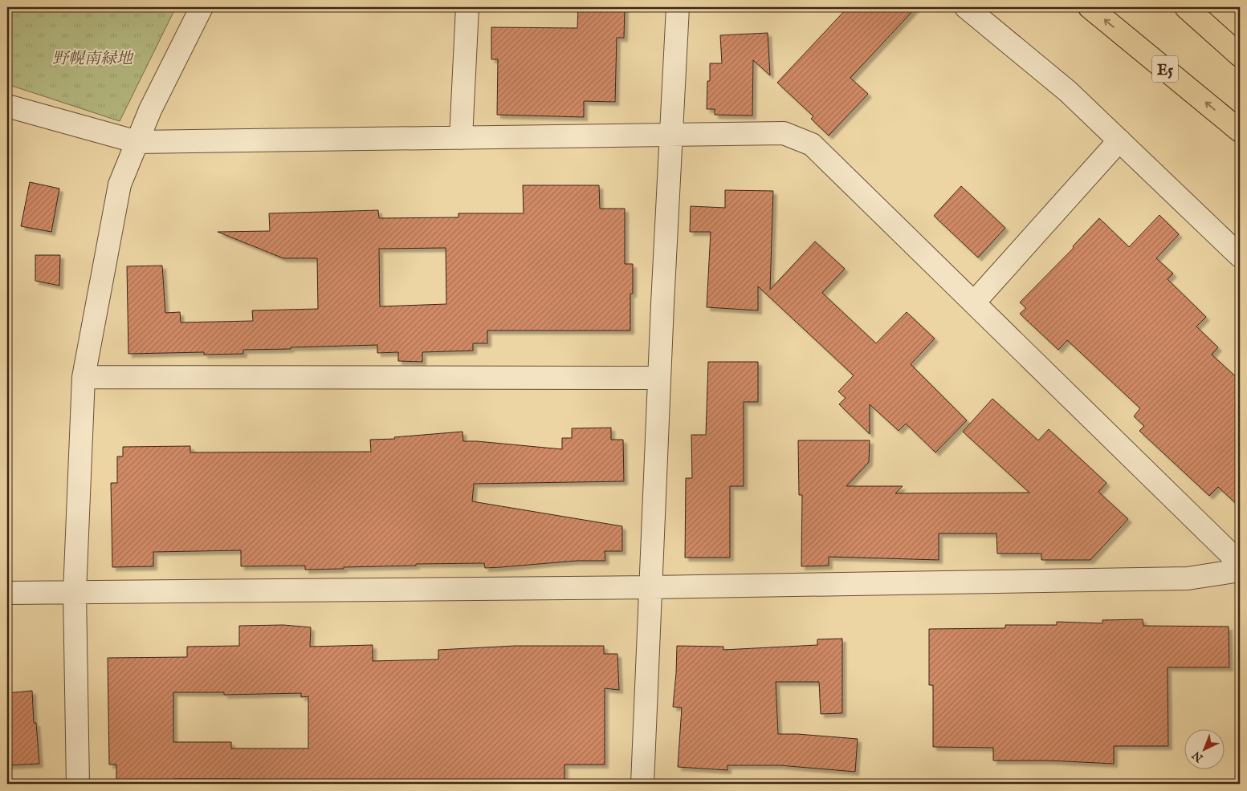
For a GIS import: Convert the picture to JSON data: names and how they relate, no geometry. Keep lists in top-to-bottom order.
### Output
{
  "streets": {
    "highway": ["E5"]
  },
  "parks": ["野幌南緑地"],
  "north": "bottom left"
}
